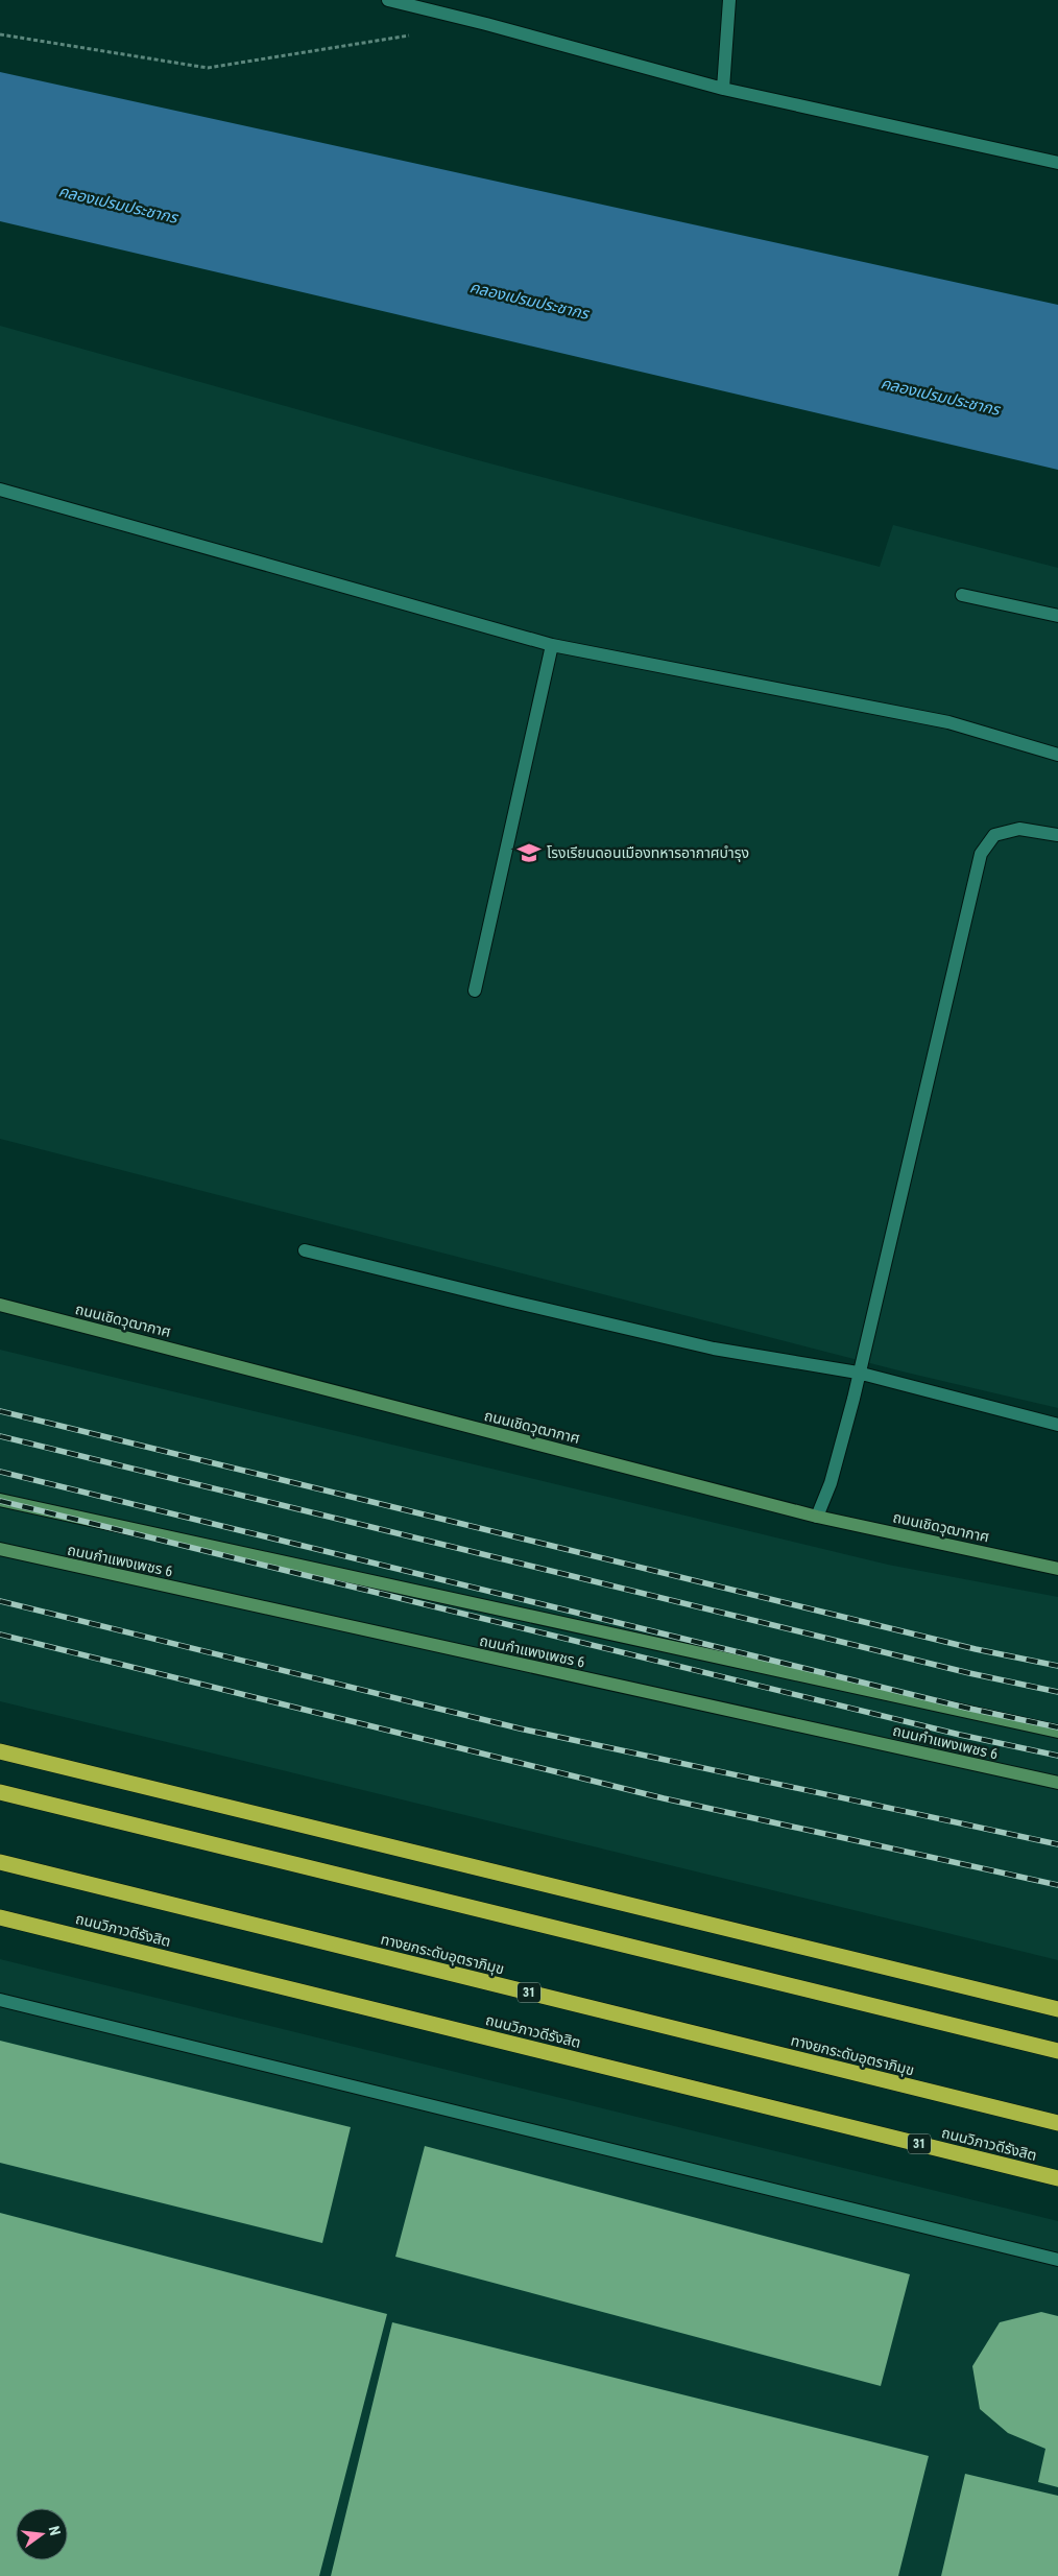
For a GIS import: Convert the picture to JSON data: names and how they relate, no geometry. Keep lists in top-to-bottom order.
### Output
{
  "streets": {
    "highway": ["ถนนวิภาวดีรังสิต", "ทางยกระดับอุตราภิมุข", "31"],
    "main road": ["ถนนเชิดวุฒากาศ", "ถนนกำแพงเพชร 6"]
  },
  "water": ["คลองเปรมประชากร"],
  "places": {
    "school or university": ["โรงเรียนดอนเมืองทหารอากาศบำรุง"]
  },
  "north": "right"
}
